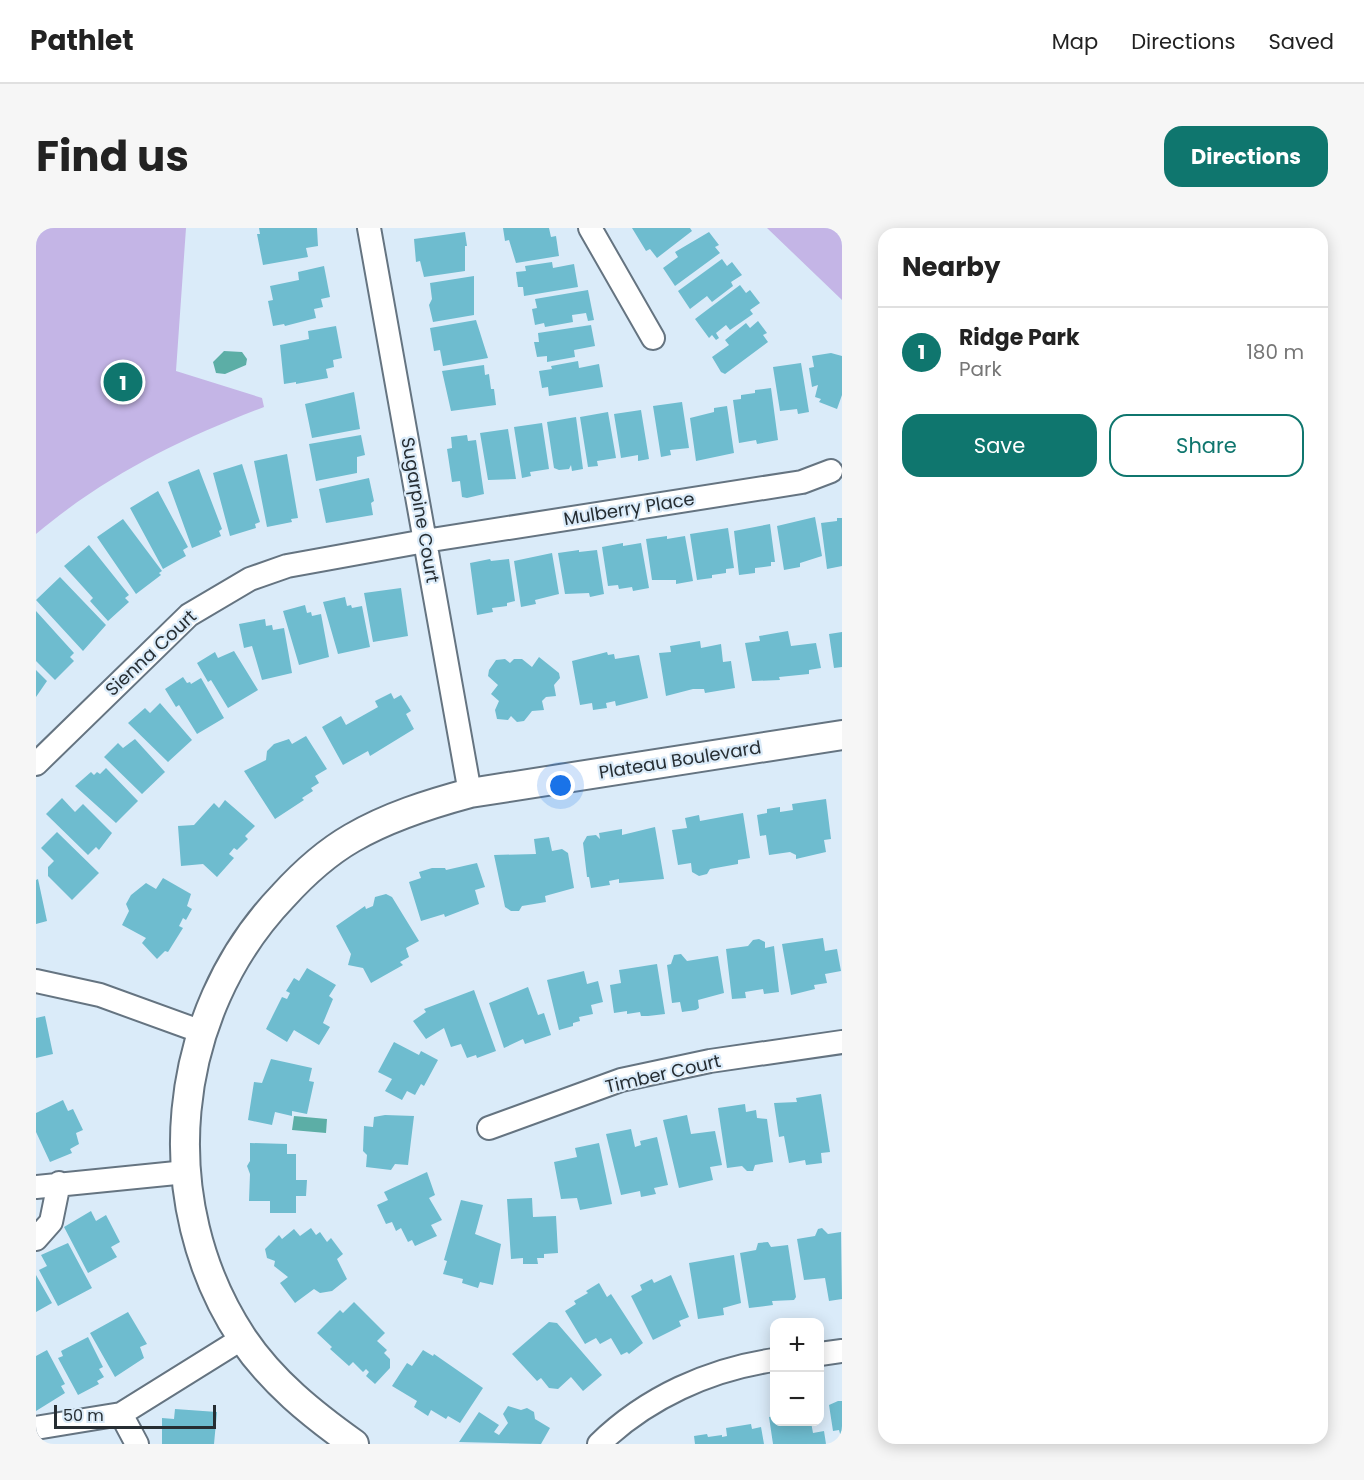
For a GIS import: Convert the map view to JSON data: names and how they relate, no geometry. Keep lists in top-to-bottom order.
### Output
{
  "streets": {
    "street": [
      "Mulberry Place",
      "Sugarpine Court",
      "Sienna Court",
      "Plateau Boulevard",
      "Timber Court"
    ]
  },
  "crossings": [
    ["Mulberry Place", "Sugarpine Court"],
    ["Mulberry Place", "Sienna Court"],
    ["Sugarpine Court", "Sienna Court"],
    ["Sugarpine Court", "Plateau Boulevard"]
  ],
  "scale_bar": "50 m",
  "page": {
    "header": "Pathlet",
    "nav": ["Map", "Directions", "Saved"],
    "title": "Find us",
    "buttons": [
      "Directions",
      ["Save", "Share"]
    ],
    "heading": "Nearby",
    "list": [
      {
        "mark": "1",
        "name": "Ridge Park",
        "note": "Park",
        "value": "180 m"
      }
    ],
    "pins": "1",
    "map_buttons": ["+", "−"],
    "scale": "50 m"
  }
}
